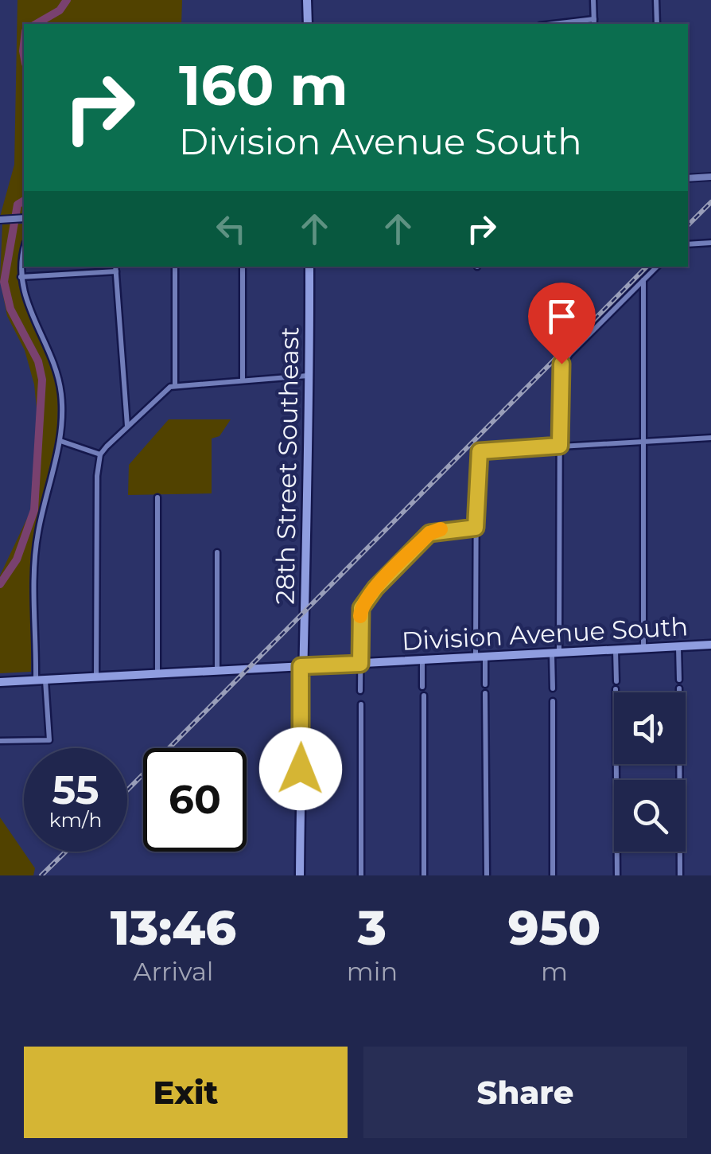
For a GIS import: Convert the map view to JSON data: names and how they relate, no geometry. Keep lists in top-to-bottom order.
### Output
{
  "streets": {
    "main road": ["28th Street Southeast", "Division Avenue South"]
  },
  "crossings": [
    ["28th Street Southeast", "Division Avenue South"]
  ],
  "page": {
    "turn": ["160 m", "Division Avenue South"],
    "speed": "55 km/h",
    "limit": "60",
    "eta": [
      "13:46",
      "Arrival",
      "3",
      "min",
      "950",
      "m"
    ],
    "buttons": ["Exit", "Share"]
  }
}
